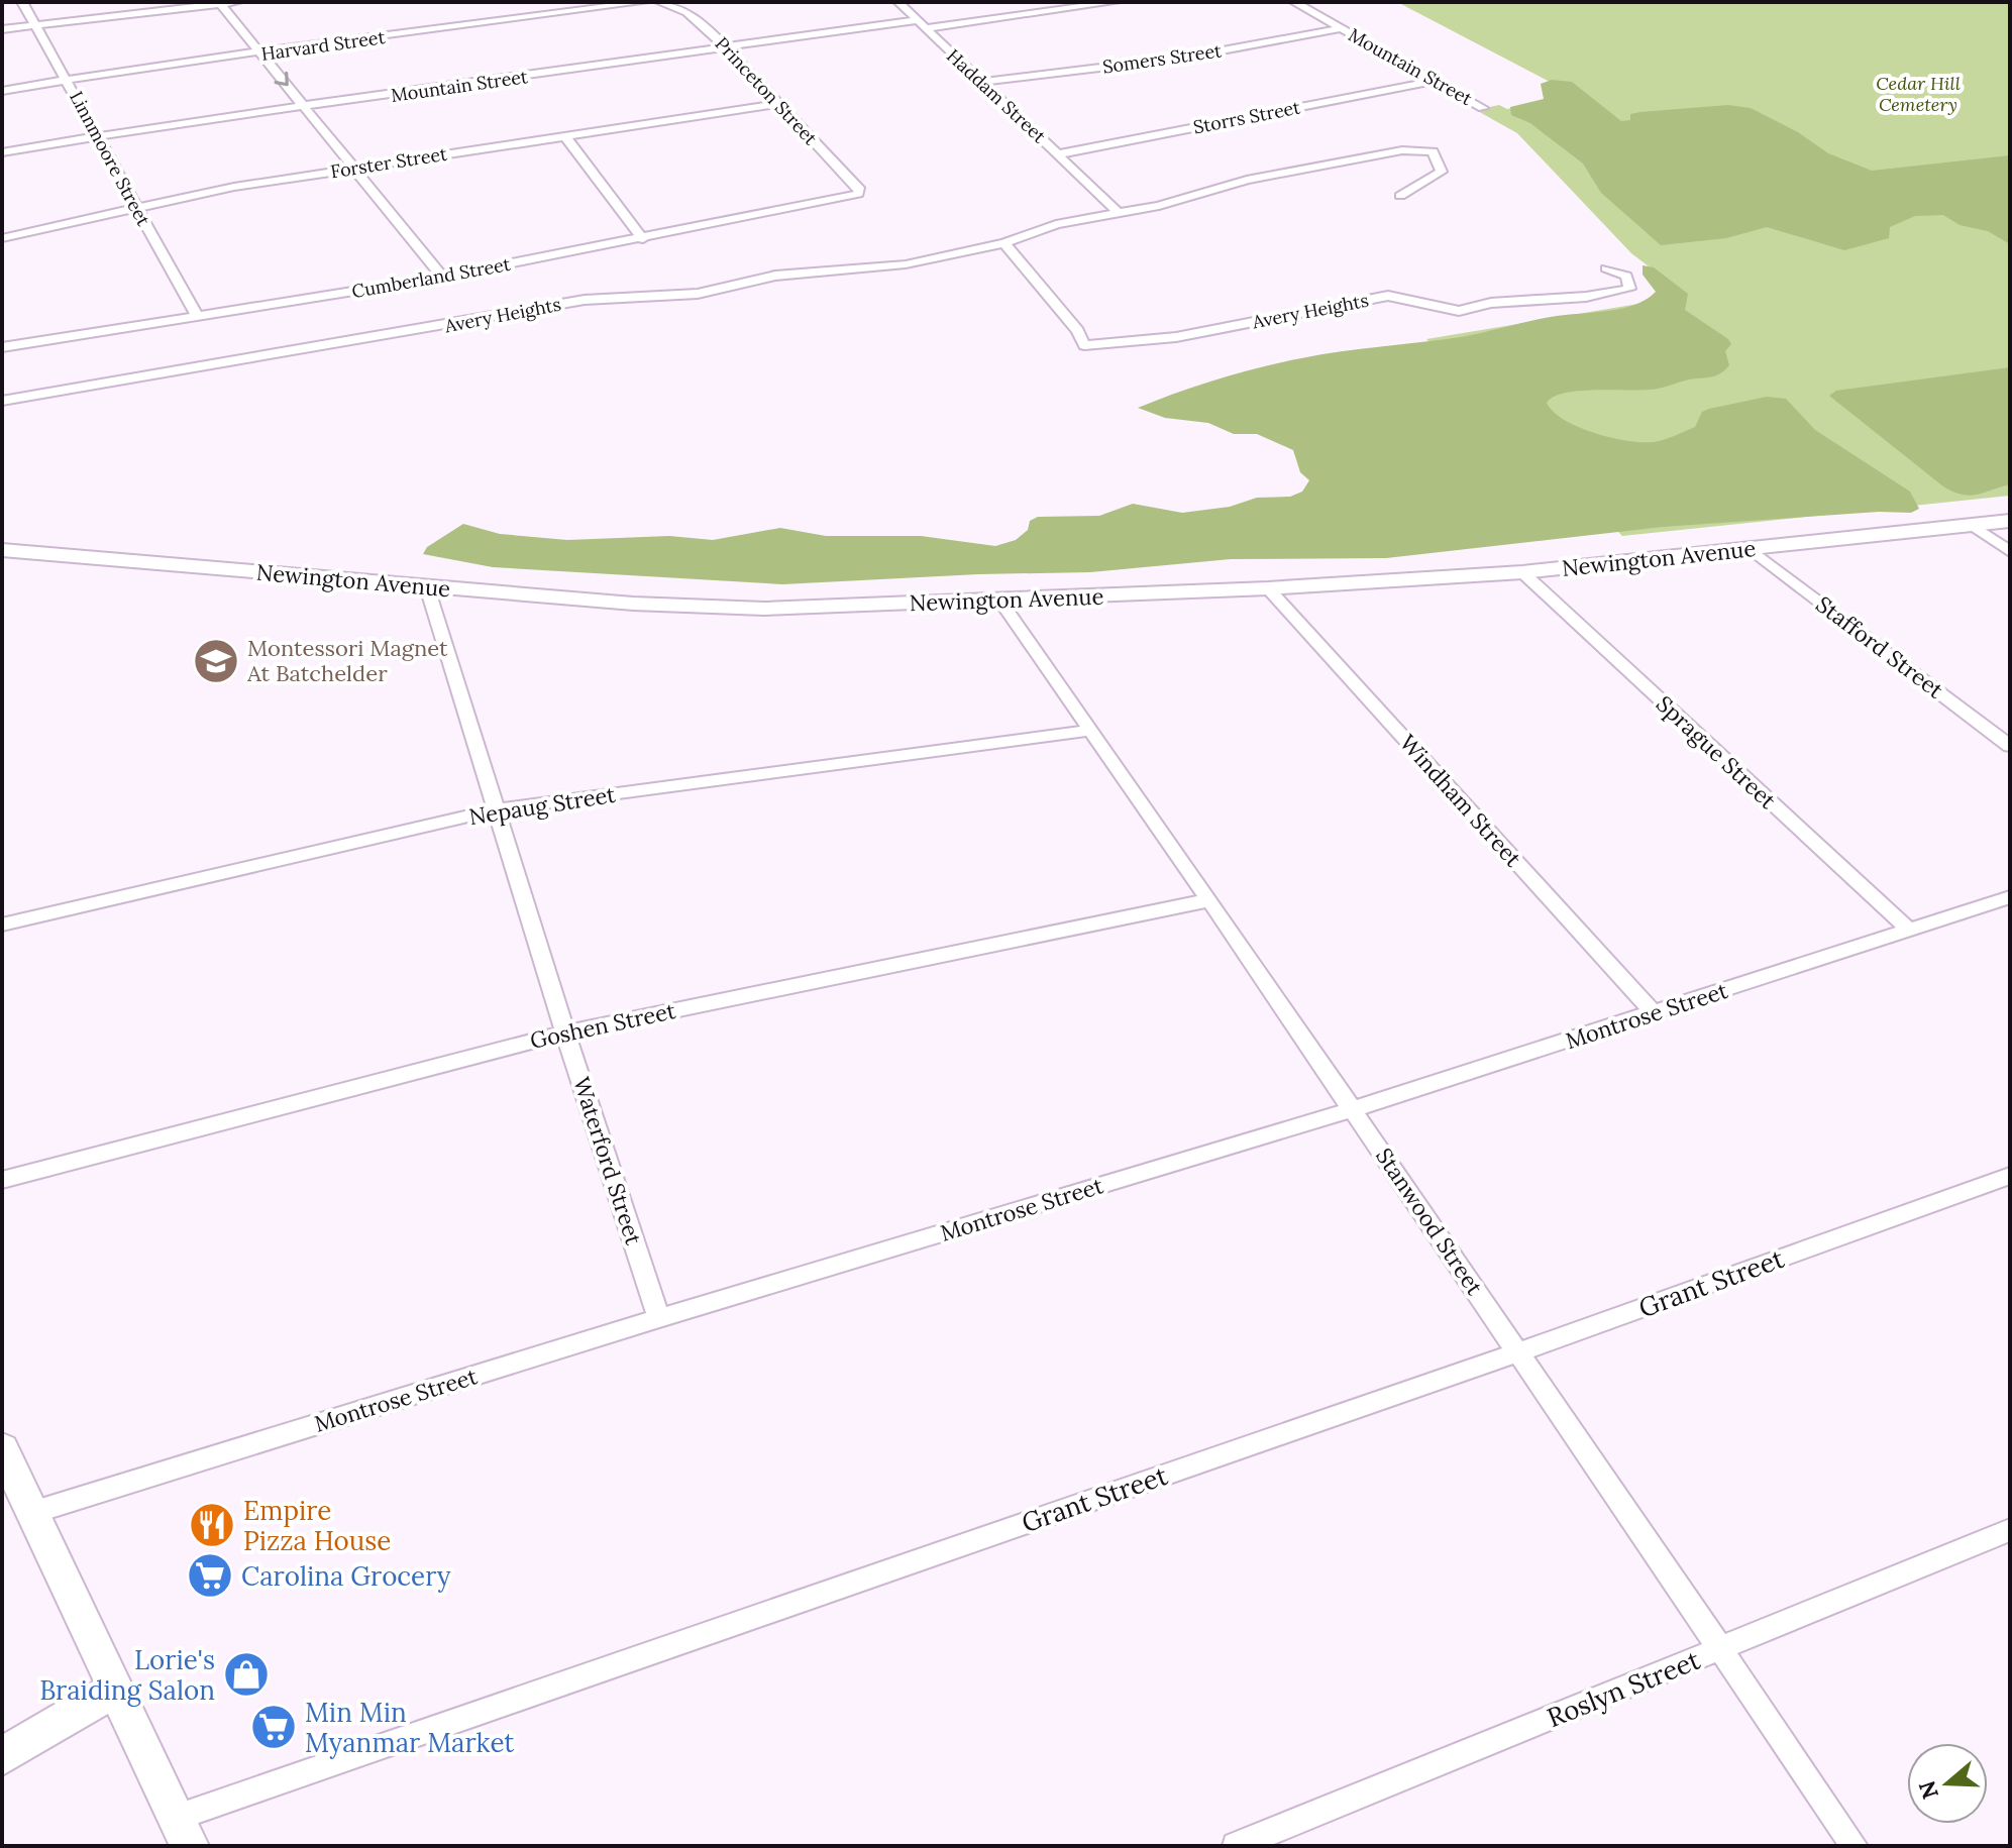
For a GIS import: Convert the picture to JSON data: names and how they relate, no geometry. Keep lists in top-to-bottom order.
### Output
{
  "streets": {
    "main road": ["Newington Avenue"],
    "street": [
      "Harvard Street",
      "Somers Street",
      "Mountain Street",
      "Princeton Street",
      "Haddam Street",
      "Storrs Street",
      "Linnmoore Street",
      "Forster Street",
      "Cumberland Street",
      "Avery Heights",
      "Stafford Street",
      "Sprague Street",
      "Windham Street",
      "Nepaug Street",
      "Montrose Street",
      "Goshen Street",
      "Waterford Street",
      "Stanwood Street",
      "Grant Street",
      "Roslyn Street"
    ]
  },
  "crossings": [
    ["Harvard Street", "Linnmoore Street"],
    ["Somers Street", "Mountain Street"],
    ["Somers Street", "Haddam Street"],
    ["Mountain Street", "Princeton Street"],
    ["Mountain Street", "Haddam Street"],
    ["Mountain Street", "Storrs Street"],
    ["Mountain Street", "Linnmoore Street"],
    ["Princeton Street", "Forster Street"],
    ["Princeton Street", "Cumberland Street"],
    ["Haddam Street", "Storrs Street"],
    ["Haddam Street", "Avery Heights"],
    ["Linnmoore Street", "Forster Street"],
    ["Linnmoore Street", "Cumberland Street"],
    ["Newington Avenue", "Stafford Street"],
    ["Newington Avenue", "Sprague Street"],
    ["Newington Avenue", "Windham Street"],
    ["Newington Avenue", "Waterford Street"],
    ["Newington Avenue", "Stanwood Street"],
    ["Sprague Street", "Montrose Street"],
    ["Windham Street", "Montrose Street"],
    ["Nepaug Street", "Waterford Street"],
    ["Nepaug Street", "Stanwood Street"],
    ["Montrose Street", "Waterford Street"],
    ["Montrose Street", "Stanwood Street"],
    ["Goshen Street", "Waterford Street"],
    ["Goshen Street", "Stanwood Street"],
    ["Stanwood Street", "Grant Street"],
    ["Stanwood Street", "Roslyn Street"]
  ],
  "parks": ["Cedar Hill Cemetery"],
  "places": {
    "school or university": ["Montessori Magnet At Batchelder"],
    "restaurant": ["Empire Pizza House"],
    "supermarket": ["Carolina Grocery", "Min Min Myanmar Market"],
    "shop": ["Lorie's Braiding Salon"]
  },
  "north": "left"
}
